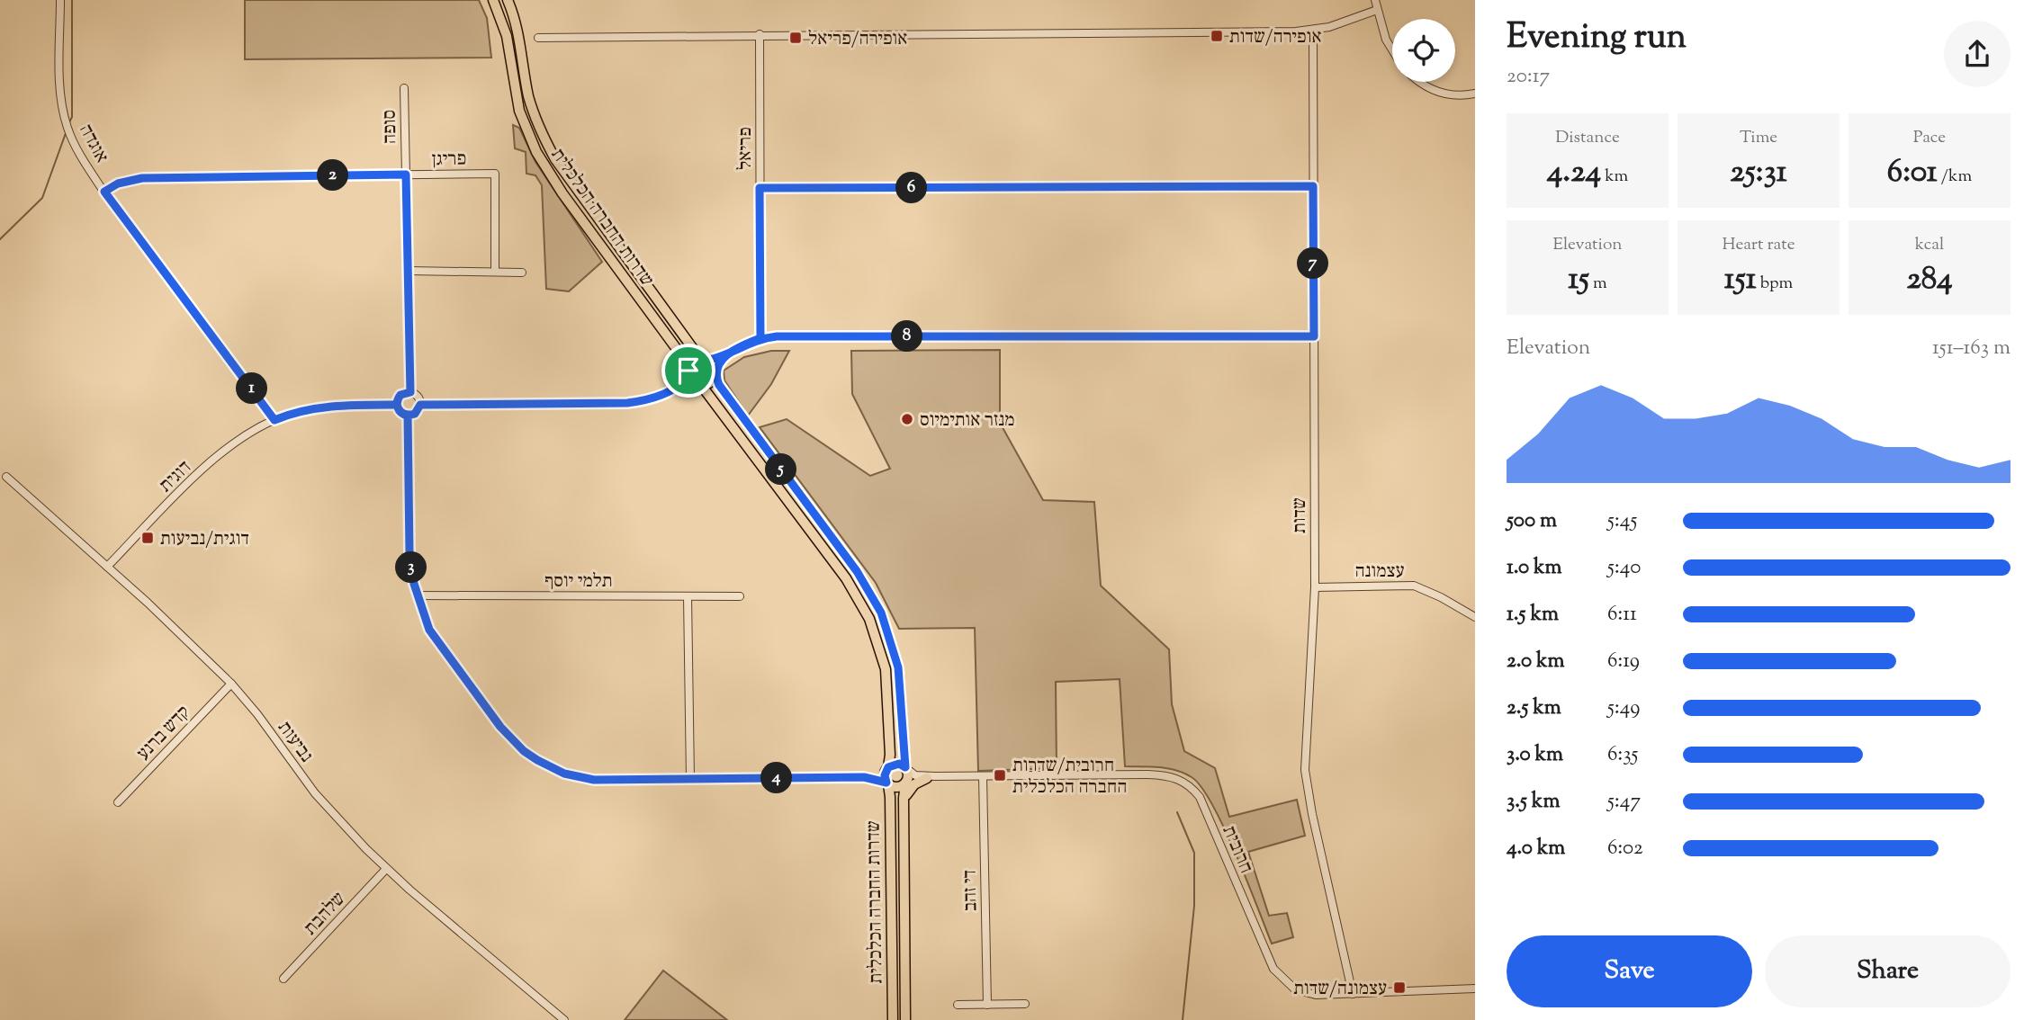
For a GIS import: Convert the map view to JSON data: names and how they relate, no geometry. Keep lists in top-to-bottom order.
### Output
{
  "streets": {
    "main road": ["שדרות החברה הכלכלית"],
    "street": [
      "סופה",
      "אוגדה",
      "פריאל",
      "פריגן",
      "דוגית",
      "שדות",
      "עצמונה",
      "תלמי יוסף",
      "קדש ברנע",
      "נביעות",
      "חרובית",
      "די זהב",
      "שלהבת"
    ]
  },
  "crossings": [
    ["סופה", "פריגן"],
    ["אוגדה", "פריגן"],
    ["אוגדה", "דוגית"],
    ["שדרות החברה הכלכלית", "חרובית"],
    ["דוגית", "נביעות"],
    ["שדות", "עצמונה"],
    ["שדות", "חרובית"],
    ["קדש ברנע", "נביעות"],
    ["נביעות", "שלהבת"],
    ["חרובית", "די זהב"]
  ],
  "places": {
    "transit": [
      "אופירה/שדות",
      "אופירה/פריאל",
      "דוגית/נביעות",
      "חרובית/שדרות החברה הכלכלית",
      "עצמונה/שדות"
    ],
    "other": ["מנזר אותימיוס"]
  },
  "page": {
    "heading": ["Evening run", "20:17"],
    "stats": [
      ["Distance", "4.24 km"],
      ["Time", "25:31"],
      ["Pace", "6:01 /km"],
      ["Elevation", "15 m"],
      ["Heart rate", "151 bpm"],
      ["kcal", "284"]
    ],
    "pins": [
      "2",
      "6",
      "7",
      "8",
      "1",
      "5",
      "3",
      "4"
    ],
    "chart": ["Elevation", "151–163 m"],
    "list": [
      {
        "name": "500 m",
        "note": "5:45"
      },
      {
        "name": "1.0 km",
        "note": "5:40"
      },
      {
        "name": "1.5 km",
        "note": "6:11"
      },
      {
        "name": "2.0 km",
        "note": "6:19"
      },
      {
        "name": "2.5 km",
        "note": "5:49"
      },
      {
        "name": "3.0 km",
        "note": "6:35"
      },
      {
        "name": "3.5 km",
        "note": "5:47"
      },
      {
        "name": "4.0 km",
        "note": "6:02"
      }
    ],
    "buttons": ["Save", "Share"]
  }
}
